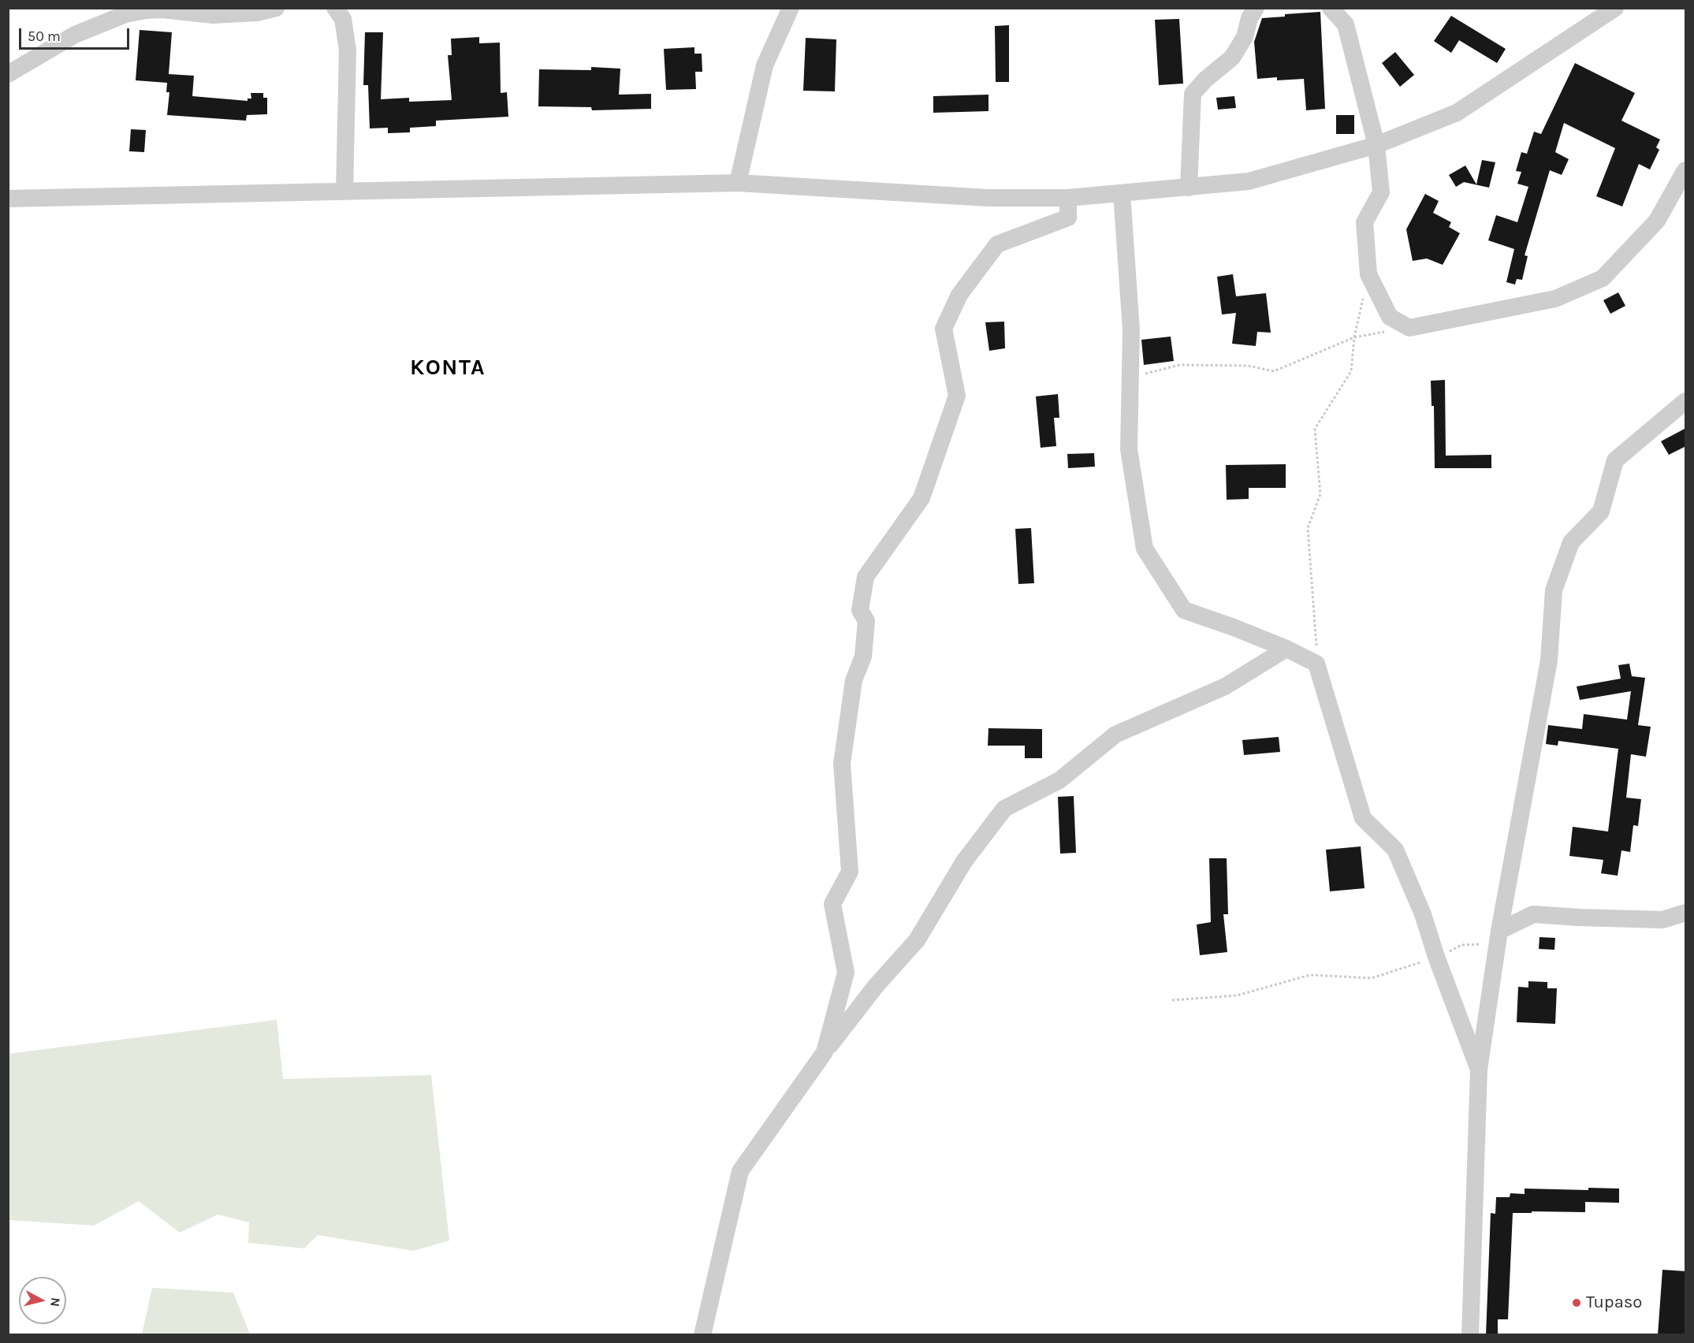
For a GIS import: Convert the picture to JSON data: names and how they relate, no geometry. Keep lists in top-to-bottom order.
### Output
{
  "districts": ["KONTA"],
  "places": ["Tupaso"],
  "scale_bar": "50 m",
  "north": "right"
}
